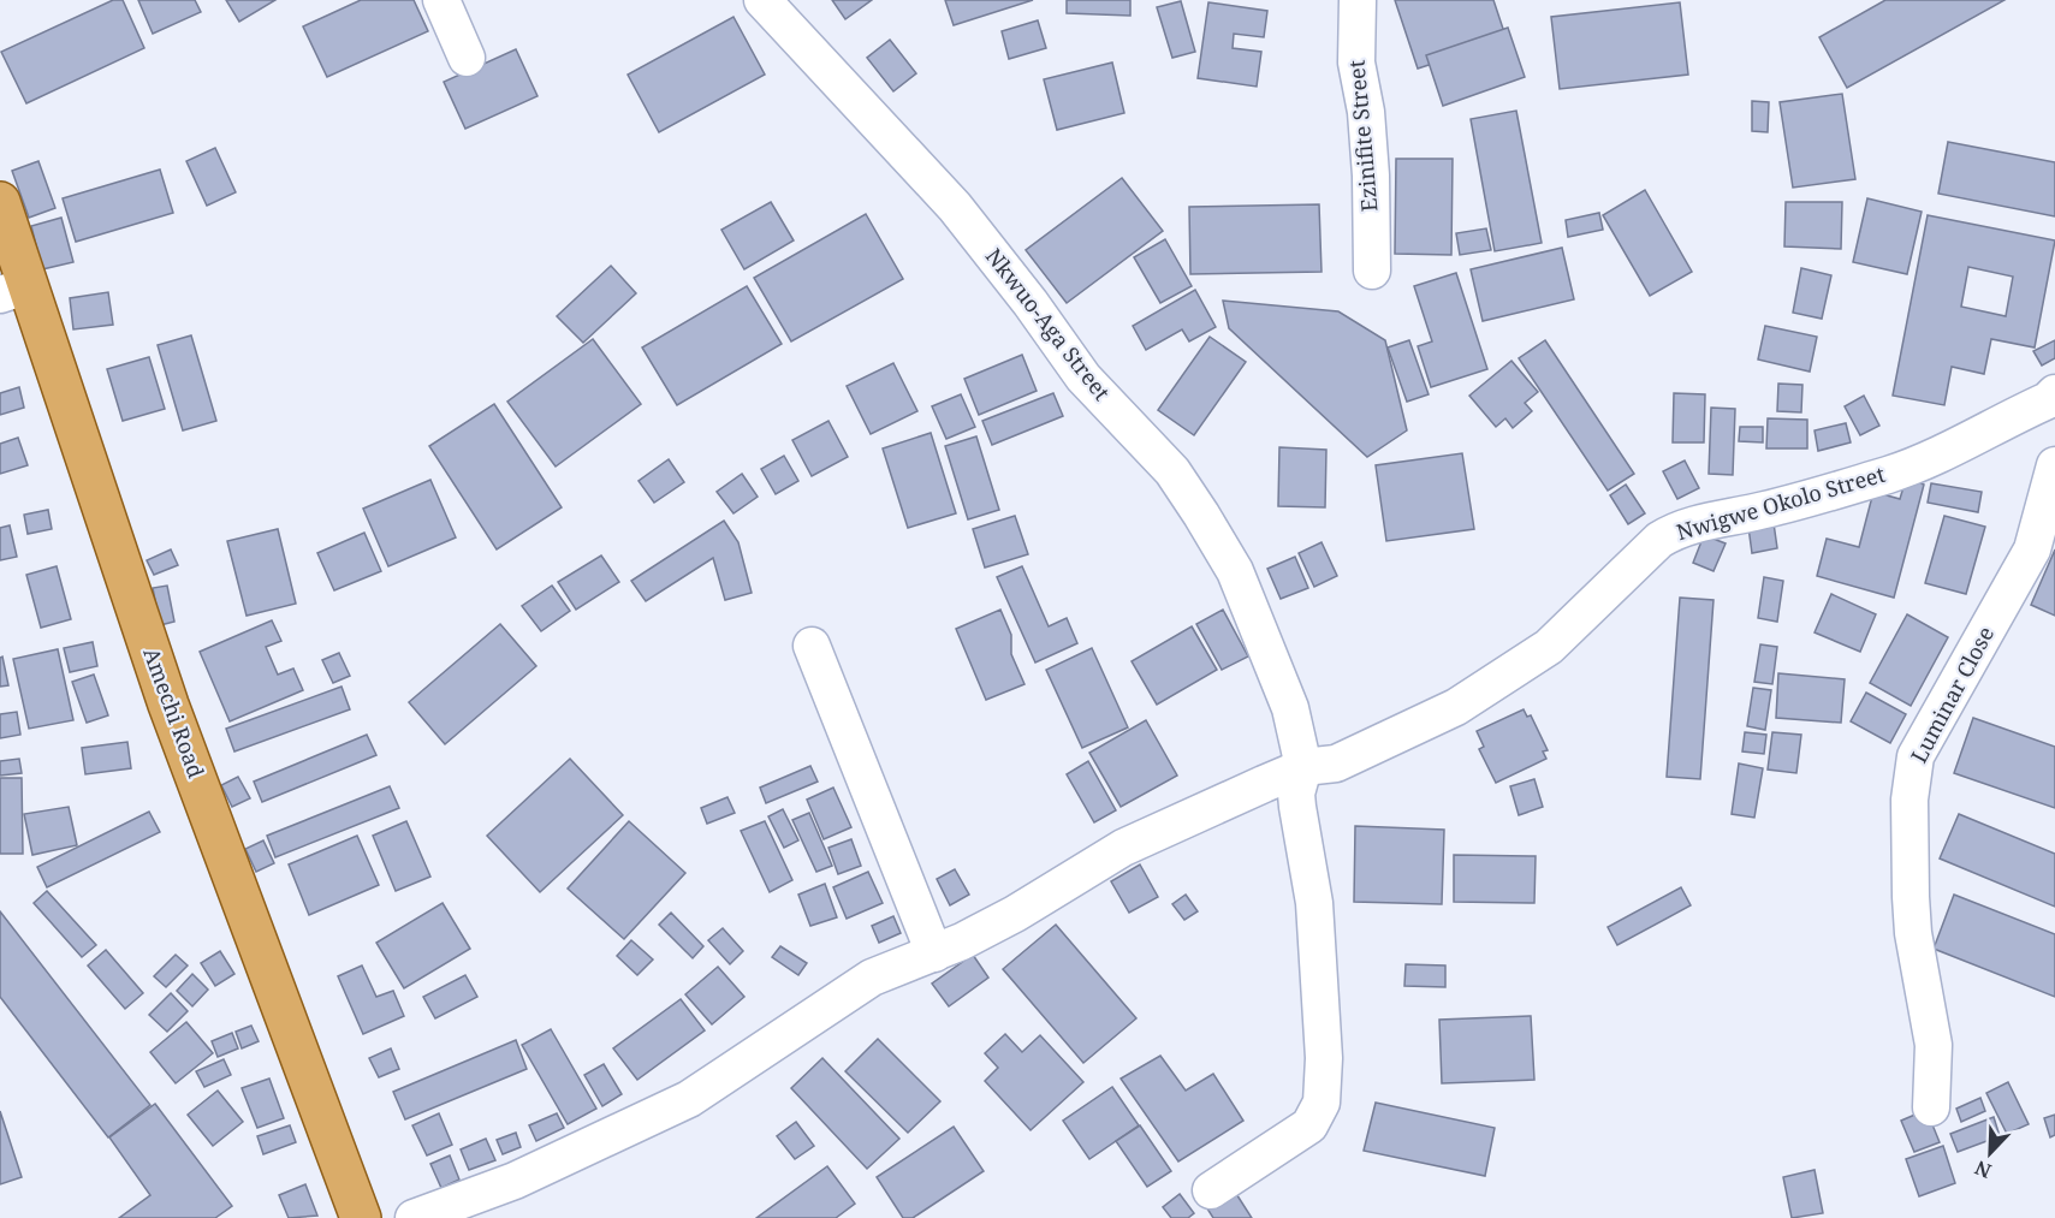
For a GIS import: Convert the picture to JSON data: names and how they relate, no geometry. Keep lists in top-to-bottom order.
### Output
{
  "streets": {
    "main road": ["Amechi Road"],
    "street": [
      "Ezinifite Street",
      "Nkwuo-Aga Street",
      "Nwigwe Okolo Street",
      "Luminar Close"
    ]
  },
  "crossings": [
    ["Nkwuo-Aga Street", "Nwigwe Okolo Street"]
  ],
  "north": "bottom left"
}
